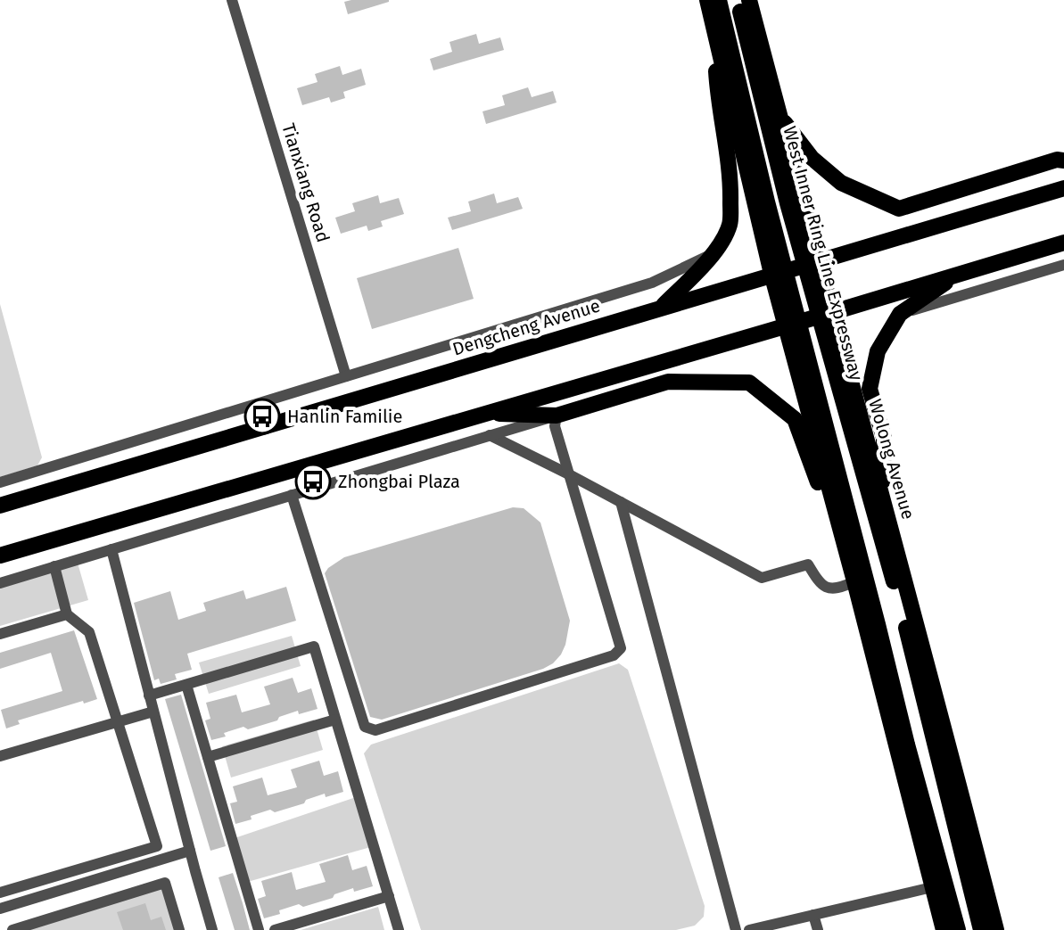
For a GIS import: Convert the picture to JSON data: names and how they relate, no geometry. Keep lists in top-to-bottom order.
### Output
{
  "streets": {
    "highway": ["West Inner Ring Line Expressway", "Dengcheng Avenue", "Wolong Avenue"],
    "street": ["Tianxiang Road"]
  },
  "crossings": [
    ["West Inner Ring Line Expressway", "Wolong Avenue"],
    ["Dengcheng Avenue", "Wolong Avenue"]
  ],
  "places": {
    "bus stop": ["Hanlin Familie", "Zhongbai Plaza"]
  }
}
